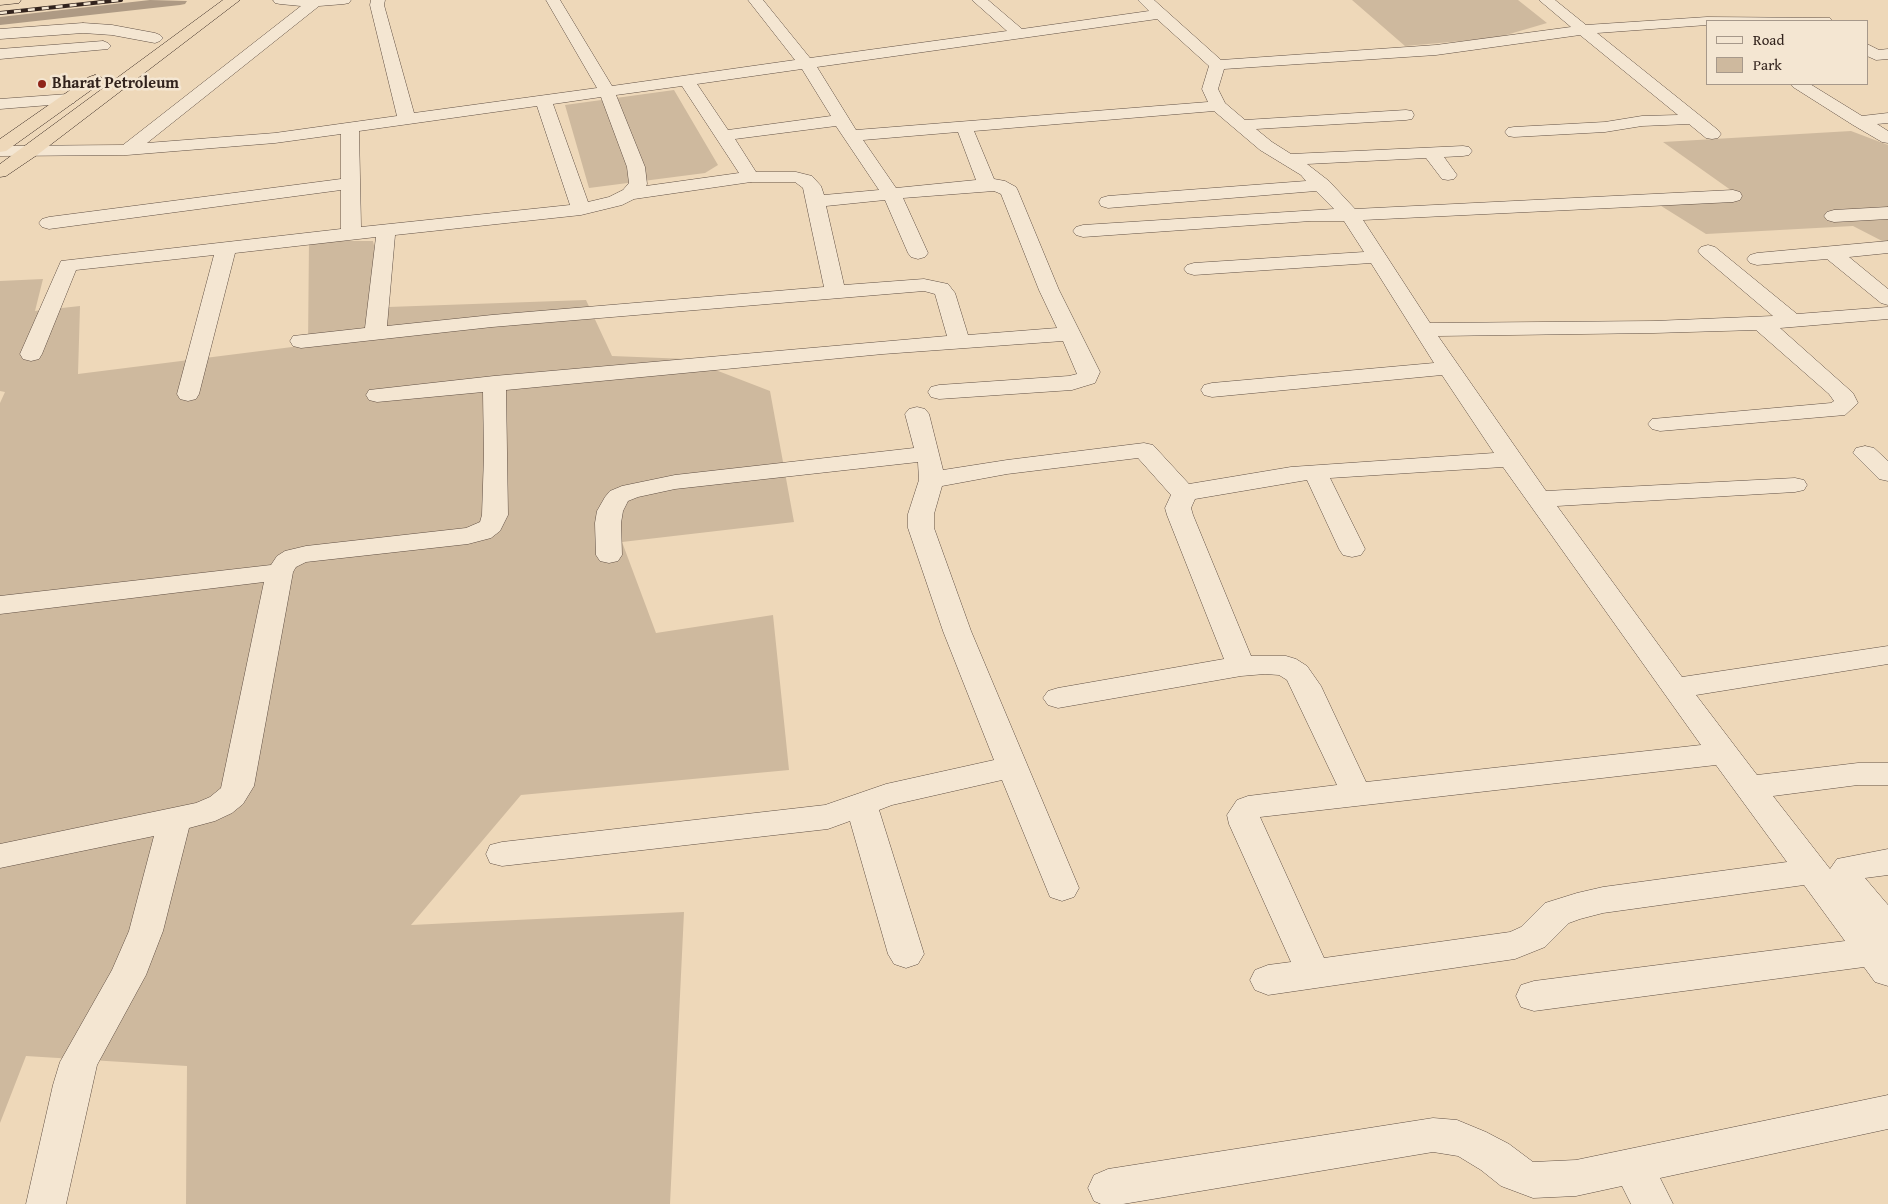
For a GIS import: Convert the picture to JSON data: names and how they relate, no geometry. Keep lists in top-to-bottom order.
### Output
{
  "places": ["Bharat Petroleum"],
  "legend": ["Road", "Park"]
}
